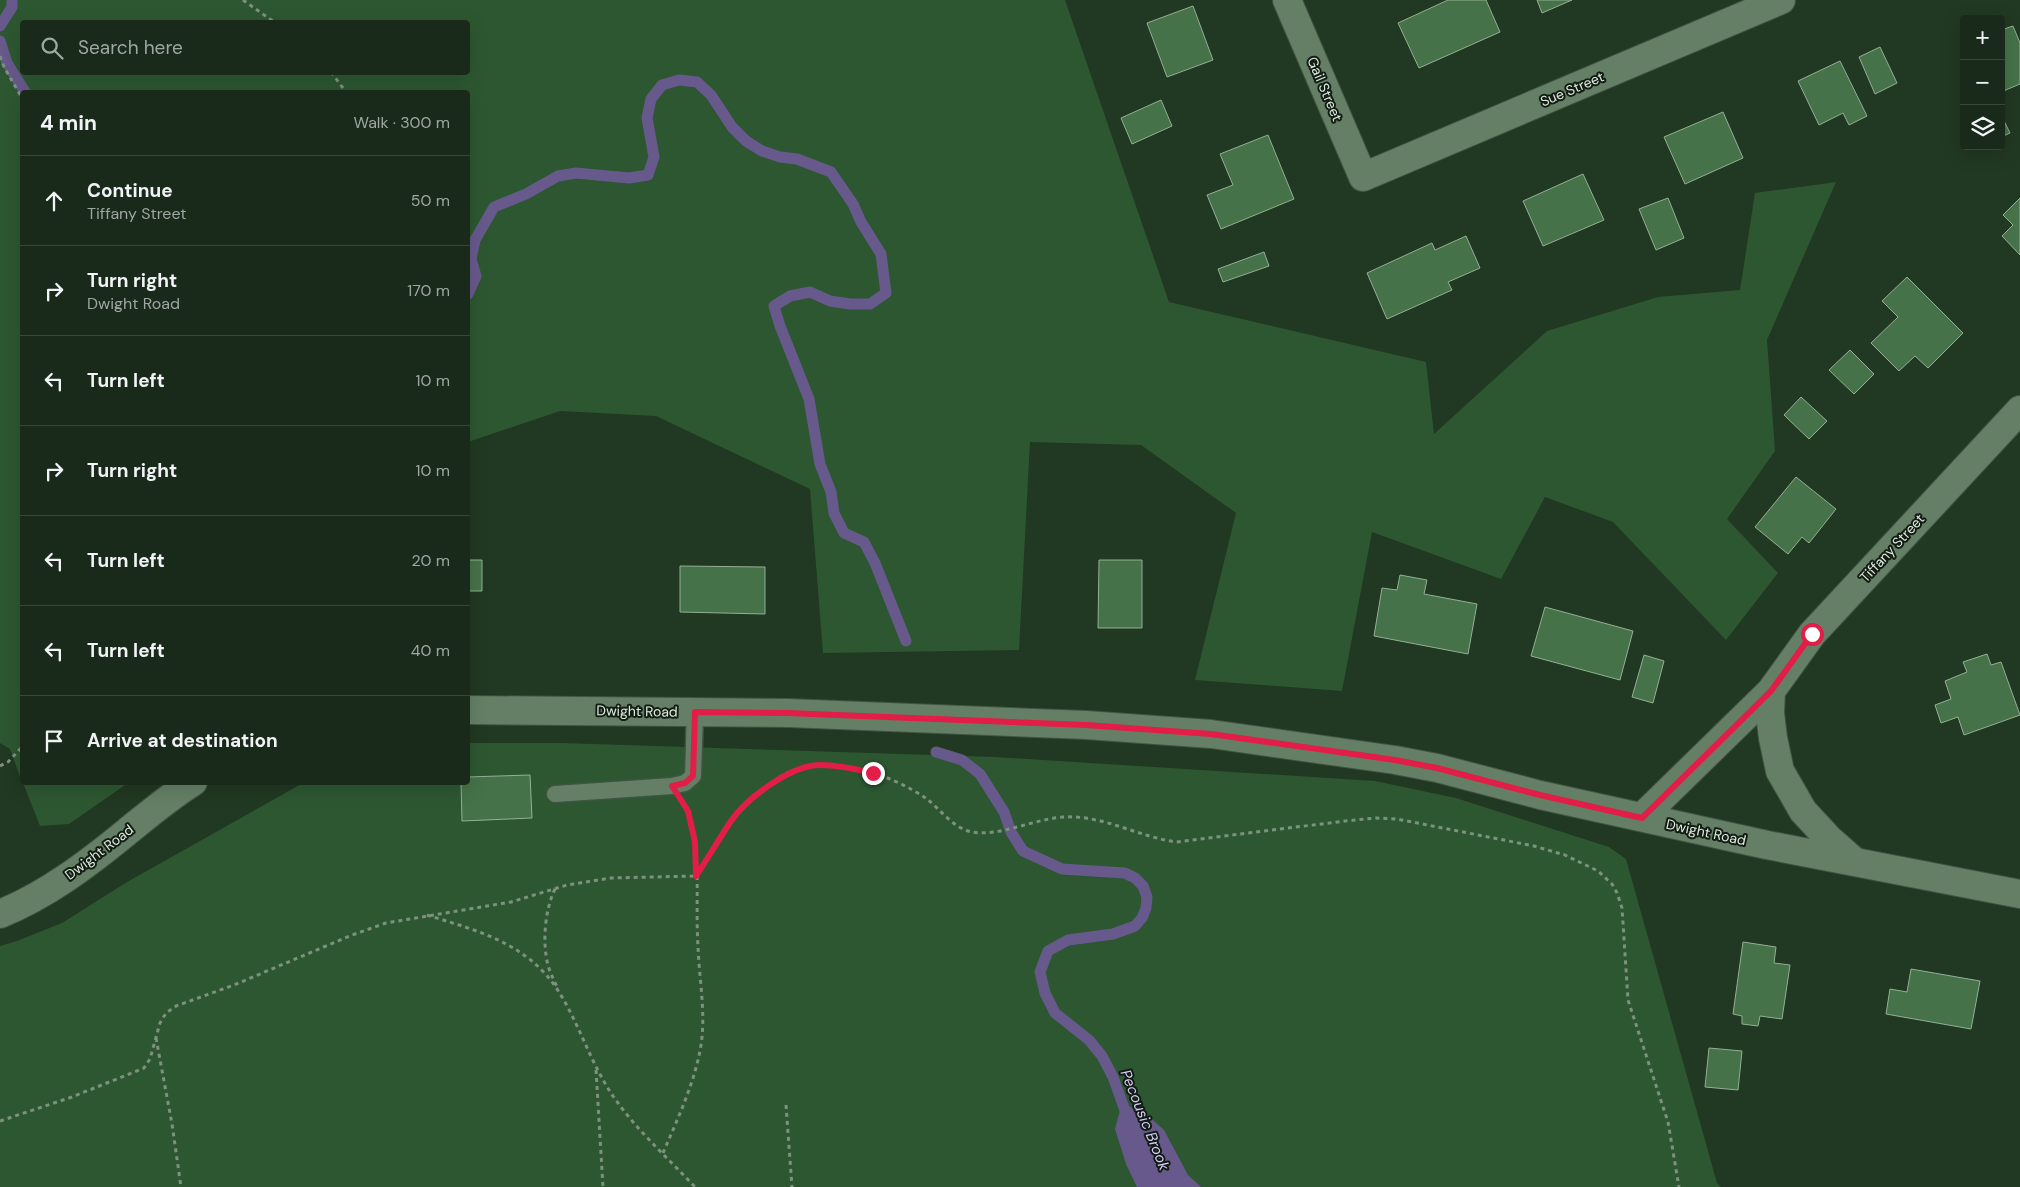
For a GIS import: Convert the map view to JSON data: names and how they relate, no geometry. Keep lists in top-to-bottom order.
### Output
{
  "streets": {
    "main road": [
      "Gail Street",
      "Sue Street",
      "Tiffany Street",
      "Dwight Road"
    ]
  },
  "crossings": [
    ["Gail Street", "Sue Street"],
    ["Tiffany Street", "Dwight Road"]
  ],
  "water": ["Pecousic Brook"],
  "page": {
    "map_buttons": ["+", "−"],
    "search": "Search here",
    "heading": ["4 min", "Walk · 300 m"],
    "list": [
      ["Continue", "Tiffany Street", "50 m"],
      ["Turn right", "Dwight Road", "170 m"],
      ["Turn left", "10 m"],
      ["Turn right", "10 m"],
      ["Turn left", "20 m"],
      ["Turn left", "40 m"],
      "Arrive at destination"
    ]
  }
}
